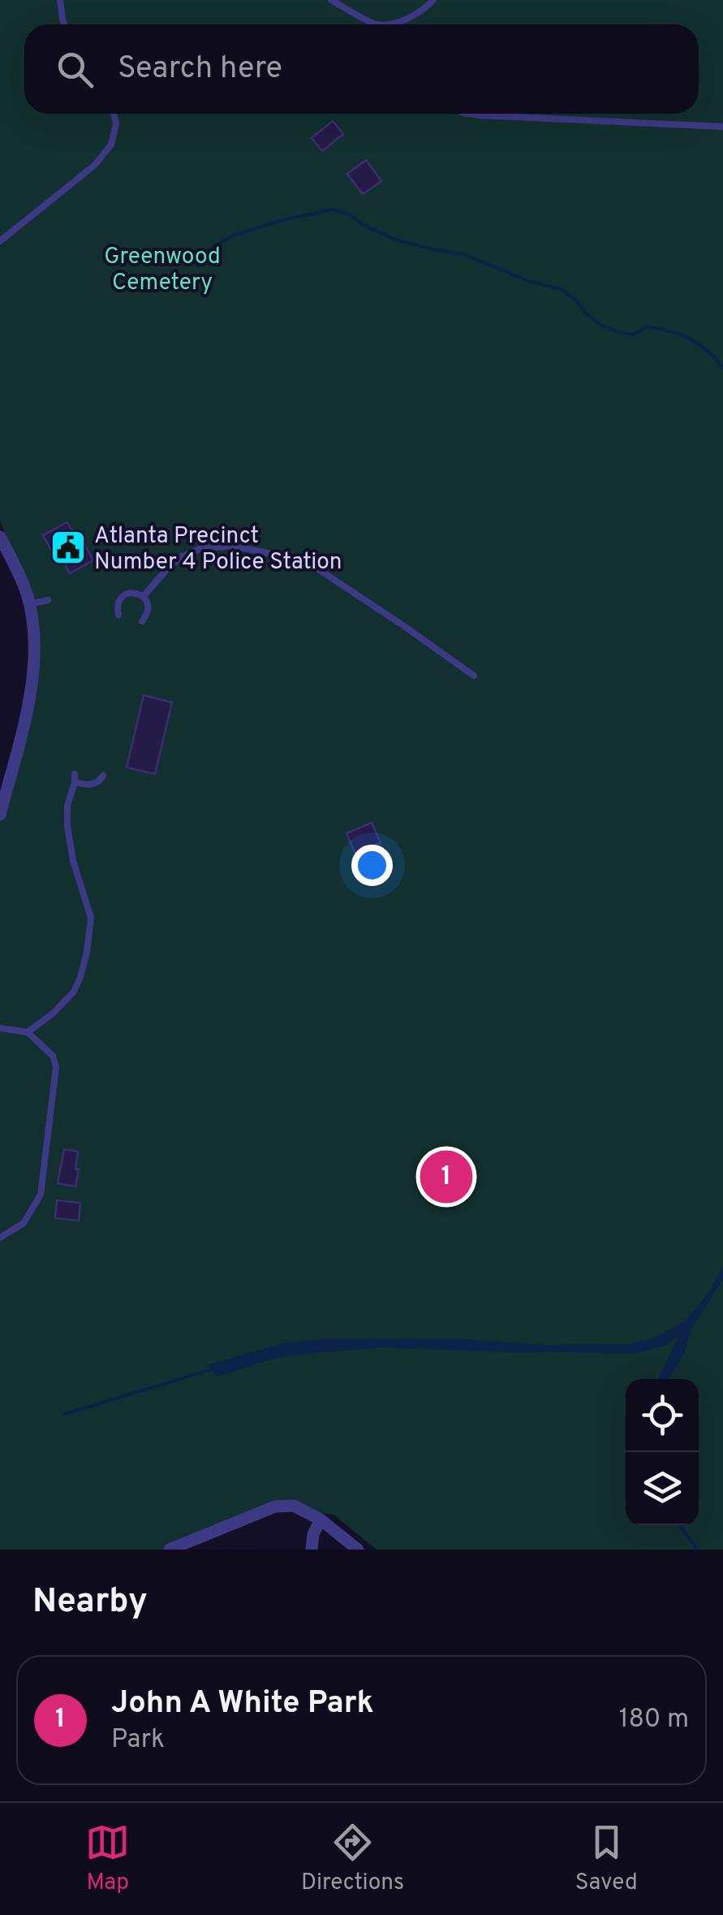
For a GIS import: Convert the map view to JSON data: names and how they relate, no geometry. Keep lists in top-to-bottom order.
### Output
{
  "parks": ["Greenwood Cemetery"],
  "places": {
    "public building": ["Atlanta Precinct Number 4 Police Station"]
  },
  "page": {
    "search": "Search here",
    "pins": "1",
    "heading": "Nearby",
    "list": [
      {
        "mark": "1",
        "name": "John A White Park",
        "note": "Park",
        "value": "180 m"
      }
    ],
    "nav": ["Map", "Directions", "Saved"]
  }
}
